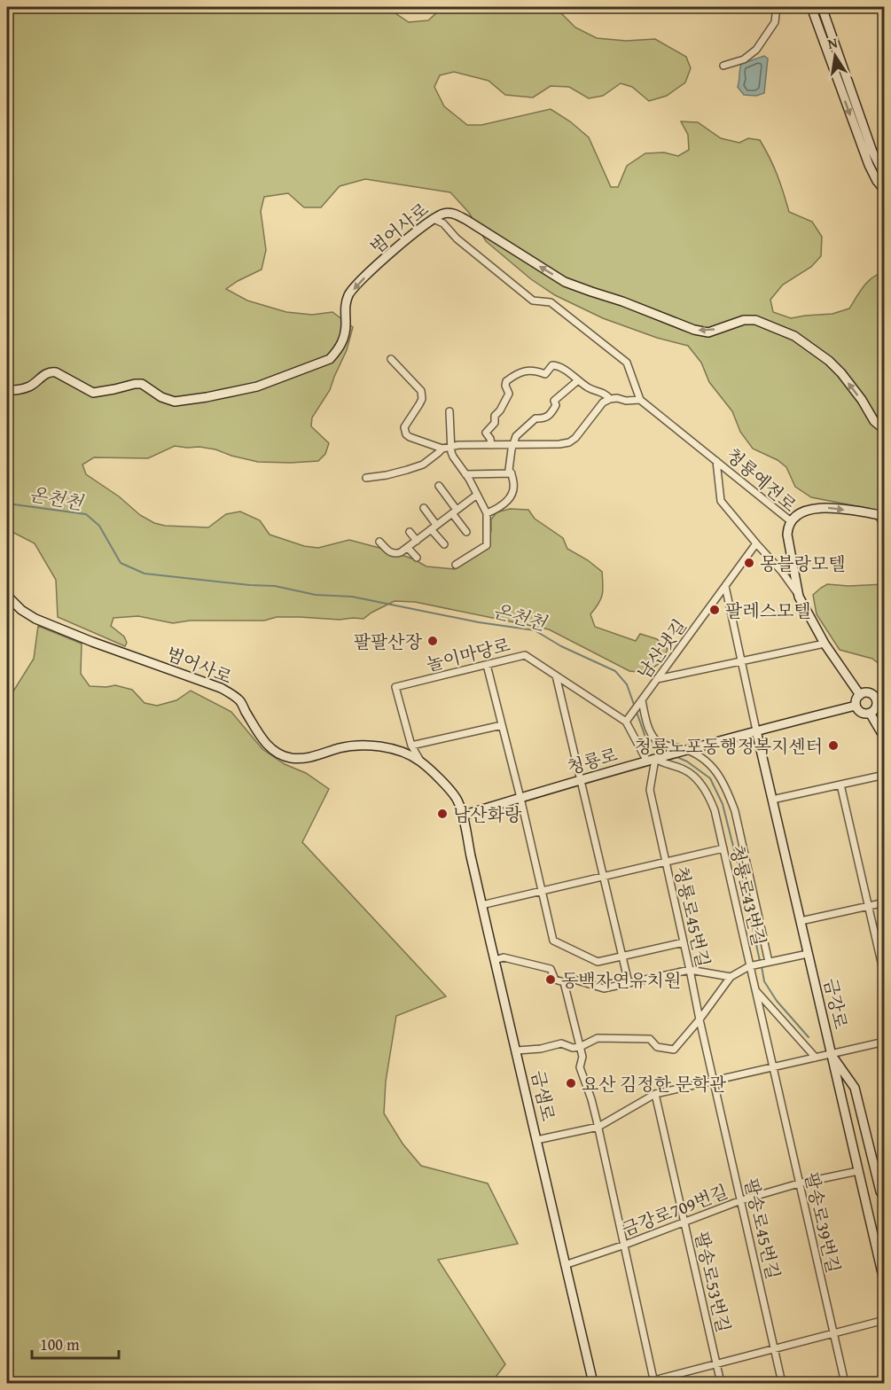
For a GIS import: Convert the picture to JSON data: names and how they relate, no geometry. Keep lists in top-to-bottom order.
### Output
{
  "streets": {
    "street": [
      "범어사로",
      "청룡예전로",
      "남산냇길",
      "놀이마당로",
      "청룡로",
      "청룡로43번길",
      "청룡로45번길",
      "금강로",
      "금샘로",
      "금강로709번길",
      "팔송로39번길",
      "팔송로45번길",
      "팔송로53번길"
    ]
  },
  "crossings": [
    ["범어사로", "놀이마당로"],
    ["범어사로", "청룡로"],
    ["범어사로", "금샘로"],
    ["청룡예전로", "청룡로"],
    ["남산냇길", "청룡로"],
    ["놀이마당로", "청룡로"],
    ["놀이마당로", "청룡로43번길"],
    ["놀이마당로", "청룡로45번길"],
    ["청룡로", "청룡로43번길"],
    ["청룡로", "청룡로45번길"],
    ["청룡로", "금강로"],
    ["청룡로", "금샘로"],
    ["청룡로43번길", "청룡로45번길"],
    ["청룡로43번길", "팔송로39번길"],
    ["청룡로45번길", "팔송로45번길"],
    ["금강로", "금강로709번길"],
    ["금샘로", "금강로709번길"],
    ["금강로709번길", "팔송로39번길"],
    ["금강로709번길", "팔송로45번길"],
    ["금강로709번길", "팔송로53번길"]
  ],
  "one_way": ["범어사로"],
  "water": ["온천천"],
  "places": [
    "몽블랑모텔",
    "팔레스모텔",
    "팔팔산장",
    "청룡노포동행정복지센터",
    "남산화랑",
    "동백자연유치원",
    "요산 김정한 문학관"
  ],
  "scale_bar": "100 m",
  "north": "top"
}
